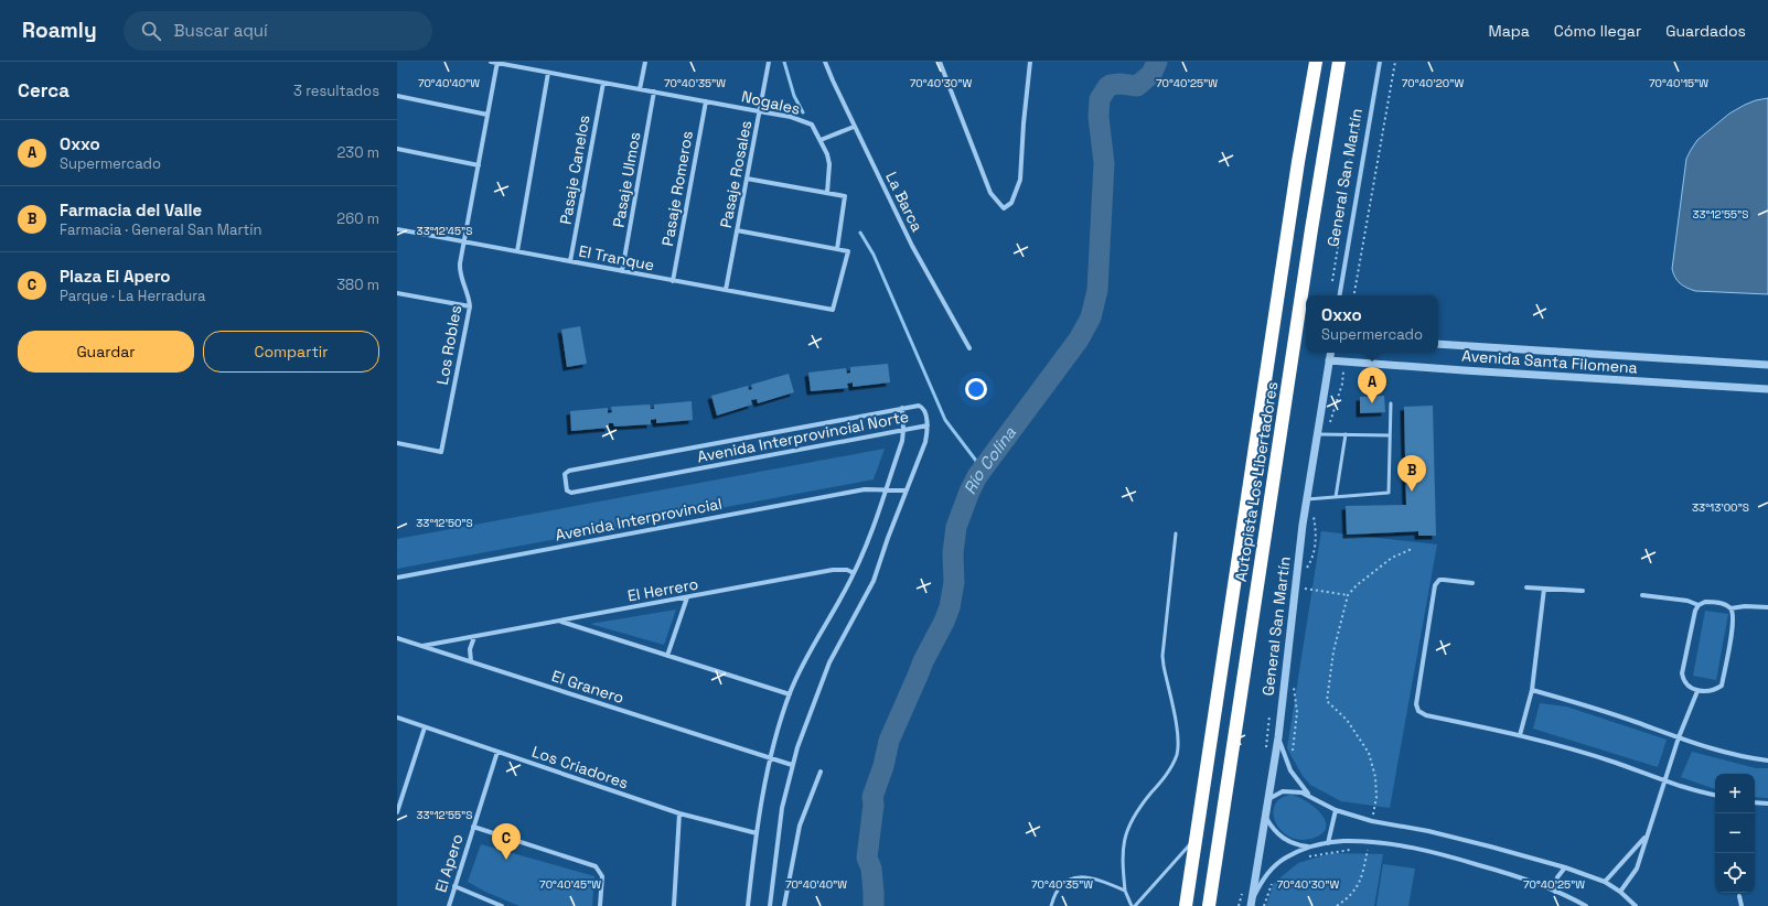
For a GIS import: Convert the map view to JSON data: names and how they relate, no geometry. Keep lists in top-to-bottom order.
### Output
{
  "streets": {
    "highway": ["Autopista Los Libertadores"],
    "street": [
      "Nogales",
      "Pasaje Canelos",
      "Pasaje Rosales",
      "General San Martín",
      "Pasaje Ulmos",
      "Pasaje Romeros",
      "La Barca",
      "El Tranque",
      "Los Robles",
      "Avenida Santa Filomena",
      "Avenida Interprovincial Norte",
      "Avenida Interprovincial",
      "El Herrero",
      "El Granero",
      "Los Criadores",
      "El Apero"
    ]
  },
  "crossings": [
    ["Nogales", "Pasaje Canelos"],
    ["Nogales", "Pasaje Rosales"],
    ["Nogales", "Pasaje Ulmos"],
    ["Nogales", "Pasaje Romeros"],
    ["Nogales", "Los Robles"],
    ["Pasaje Canelos", "El Tranque"],
    ["Pasaje Rosales", "El Tranque"],
    ["General San Martín", "Avenida Santa Filomena"],
    ["Pasaje Ulmos", "El Tranque"],
    ["Pasaje Romeros", "El Tranque"],
    ["El Tranque", "Los Robles"],
    ["El Herrero", "El Granero"],
    ["Los Criadores", "El Apero"]
  ],
  "water": ["Río Colina"],
  "page": {
    "header": "Roamly",
    "search": "Buscar aquí",
    "nav": ["Mapa", "Cómo llegar", "Guardados"],
    "heading": ["Cerca", "3 resultados"],
    "list": [
      {
        "mark": "A",
        "name": "Oxxo",
        "note": "Supermercado",
        "value": "230 m"
      },
      {
        "mark": "B",
        "name": "Farmacia del Valle",
        "note": "Farmacia · General San Martín",
        "value": "260 m"
      },
      {
        "mark": "C",
        "name": "Plaza El Apero",
        "note": "Parque · La Herradura",
        "value": "380 m"
      }
    ],
    "popup": ["Oxxo", "Supermercado"],
    "buttons": ["Guardar", "Compartir"],
    "pins": ["A", "B", "C"],
    "map_buttons": ["+", "−"]
  },
  "coordinates": [
    "70°40'15\"W",
    "70°40'40\"W",
    "70°40'35\"W",
    "70°40'30\"W",
    "70°40'25\"W",
    "70°40'20\"W",
    "33°12'55\"S",
    "33°12'45\"S",
    "33°13'00\"S",
    "33°12'50\"S",
    "70°40'45\"W"
  ]
}
